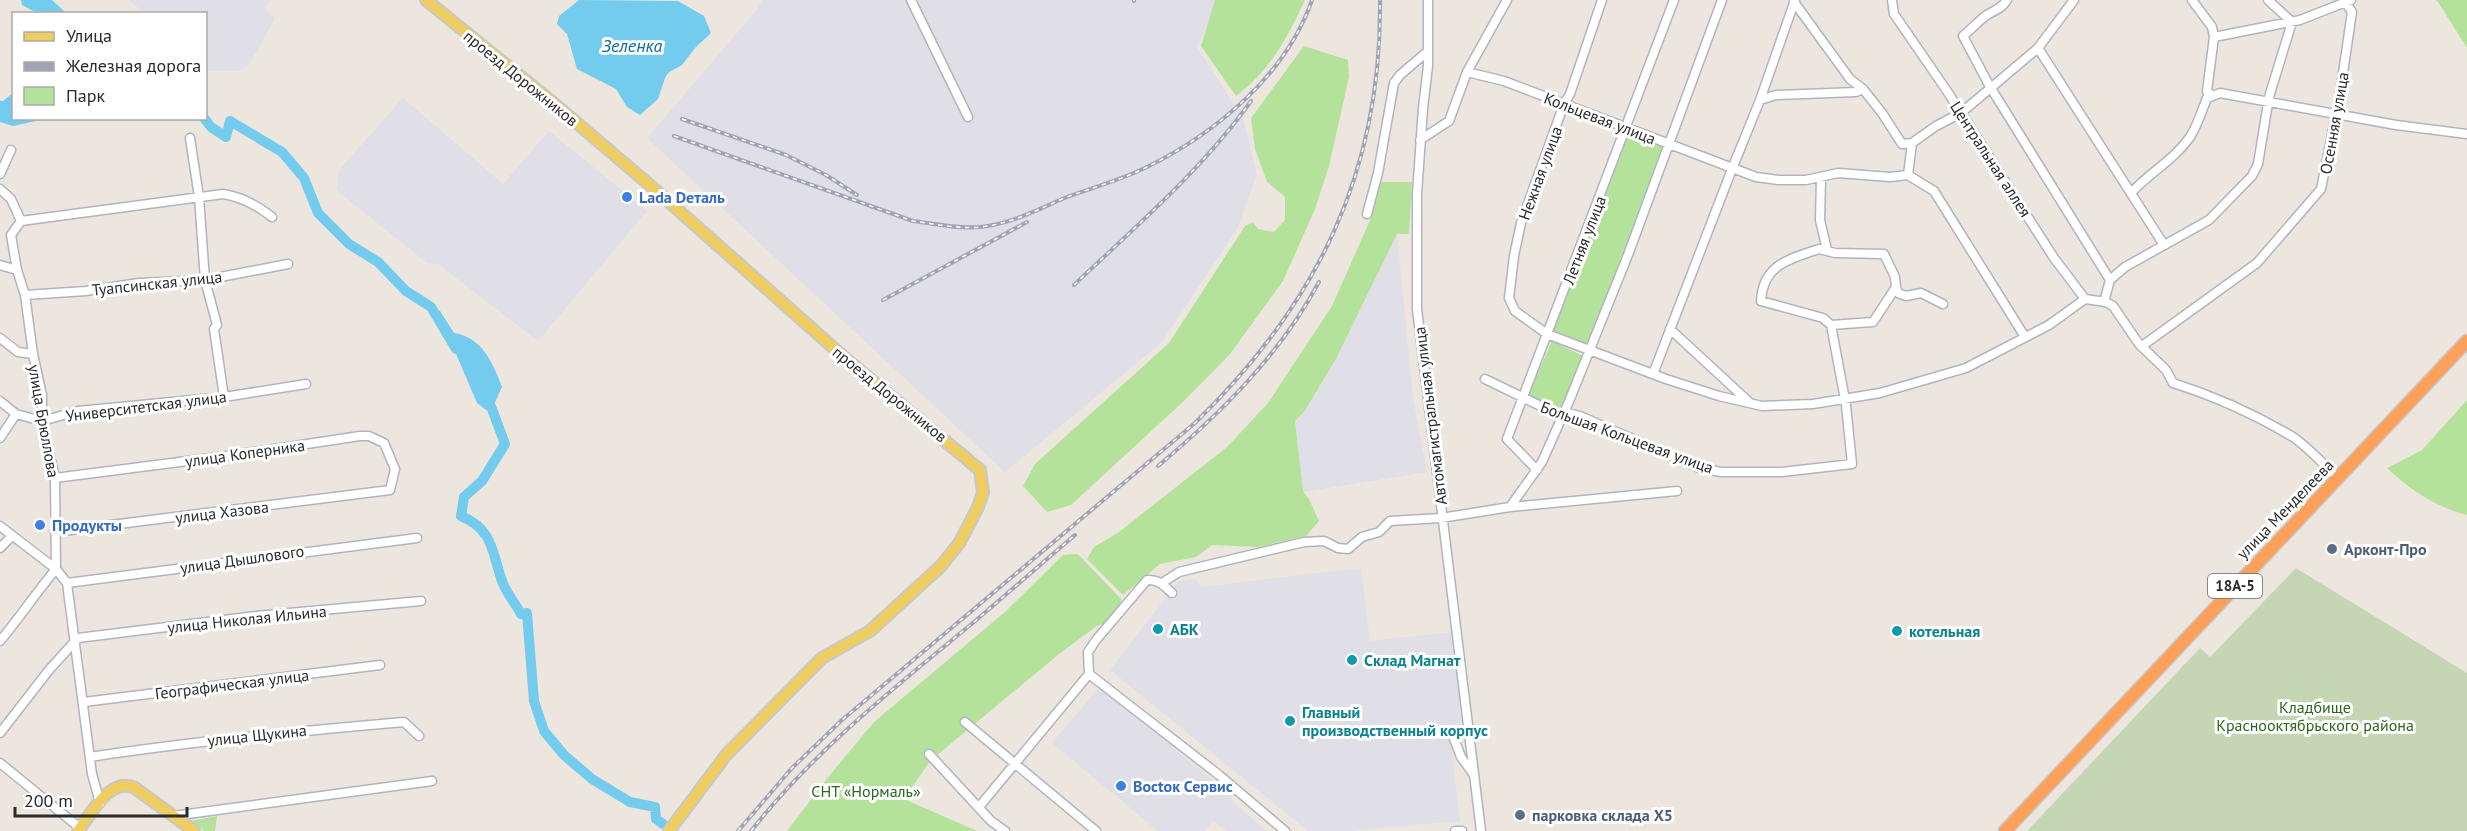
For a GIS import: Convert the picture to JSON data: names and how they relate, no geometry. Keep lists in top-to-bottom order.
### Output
{
  "streets": {
    "highway": ["улица Менделеева", "18А-5"],
    "main road": ["проезд Дорожников"],
    "street": [
      "Кольцевая улица",
      "Осенняя улица",
      "Центральная аллея",
      "Нежная улица",
      "Летняя улица",
      "Туапсинская улица",
      "Университетская улица",
      "Автомагистральная улица",
      "улица Брюллова",
      "Большая Кольцевая улица",
      "улица Коперника",
      "улица Хазова",
      "улица Дышлового",
      "улица Николая Ильина",
      "Географическая улица",
      "улица Щукина"
    ]
  },
  "crossings": [
    ["Кольцевая улица", "Нежная улица"],
    ["Кольцевая улица", "Летняя улица"],
    ["Нежная улица", "Летняя улица"],
    ["Летняя улица", "Большая Кольцевая улица"],
    ["Туапсинская улица", "улица Брюллова"],
    ["Университетская улица", "улица Брюллова"],
    ["улица Брюллова", "улица Коперника"],
    ["улица Брюллова", "улица Хазова"],
    ["улица Коперника", "улица Хазова"]
  ],
  "water": ["Зеленка"],
  "parks": ["Кладбище Краснооктябрьского района", "СНТ «Нормаль»"],
  "places": [
    "Lada Dеталь",
    "Продукты",
    "Арконт-Про",
    "АБК",
    "котельная",
    "Склад Магнат",
    "Главный производственный корпус",
    "Восtок Сервис",
    "парковка склада X5"
  ],
  "legend": ["Улица", "Железная дорога", "Парк"],
  "scale_bar": "200 m"
}
